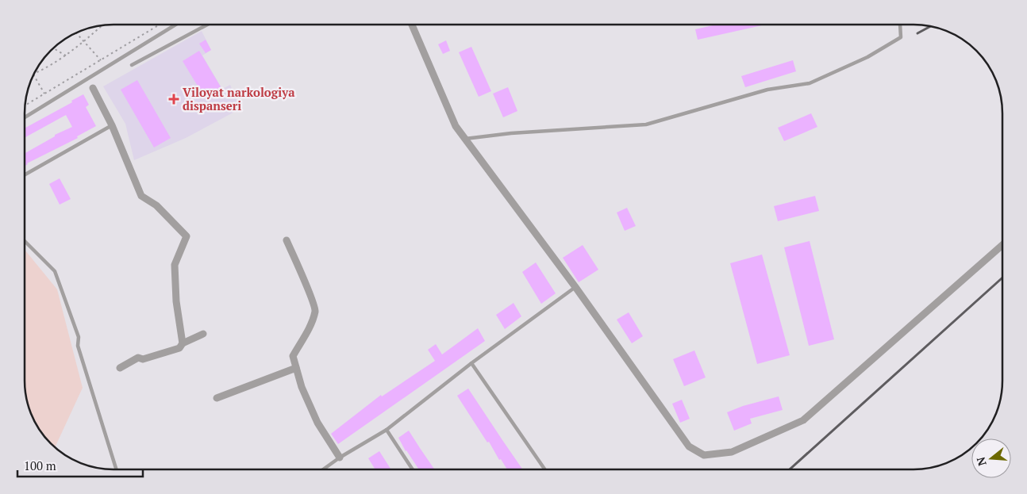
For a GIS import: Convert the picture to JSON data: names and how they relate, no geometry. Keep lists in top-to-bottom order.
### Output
{
  "places": {
    "health": ["Viloyat narkologiya dispanseri"]
  },
  "scale_bar": "100 m",
  "north": "left"
}
